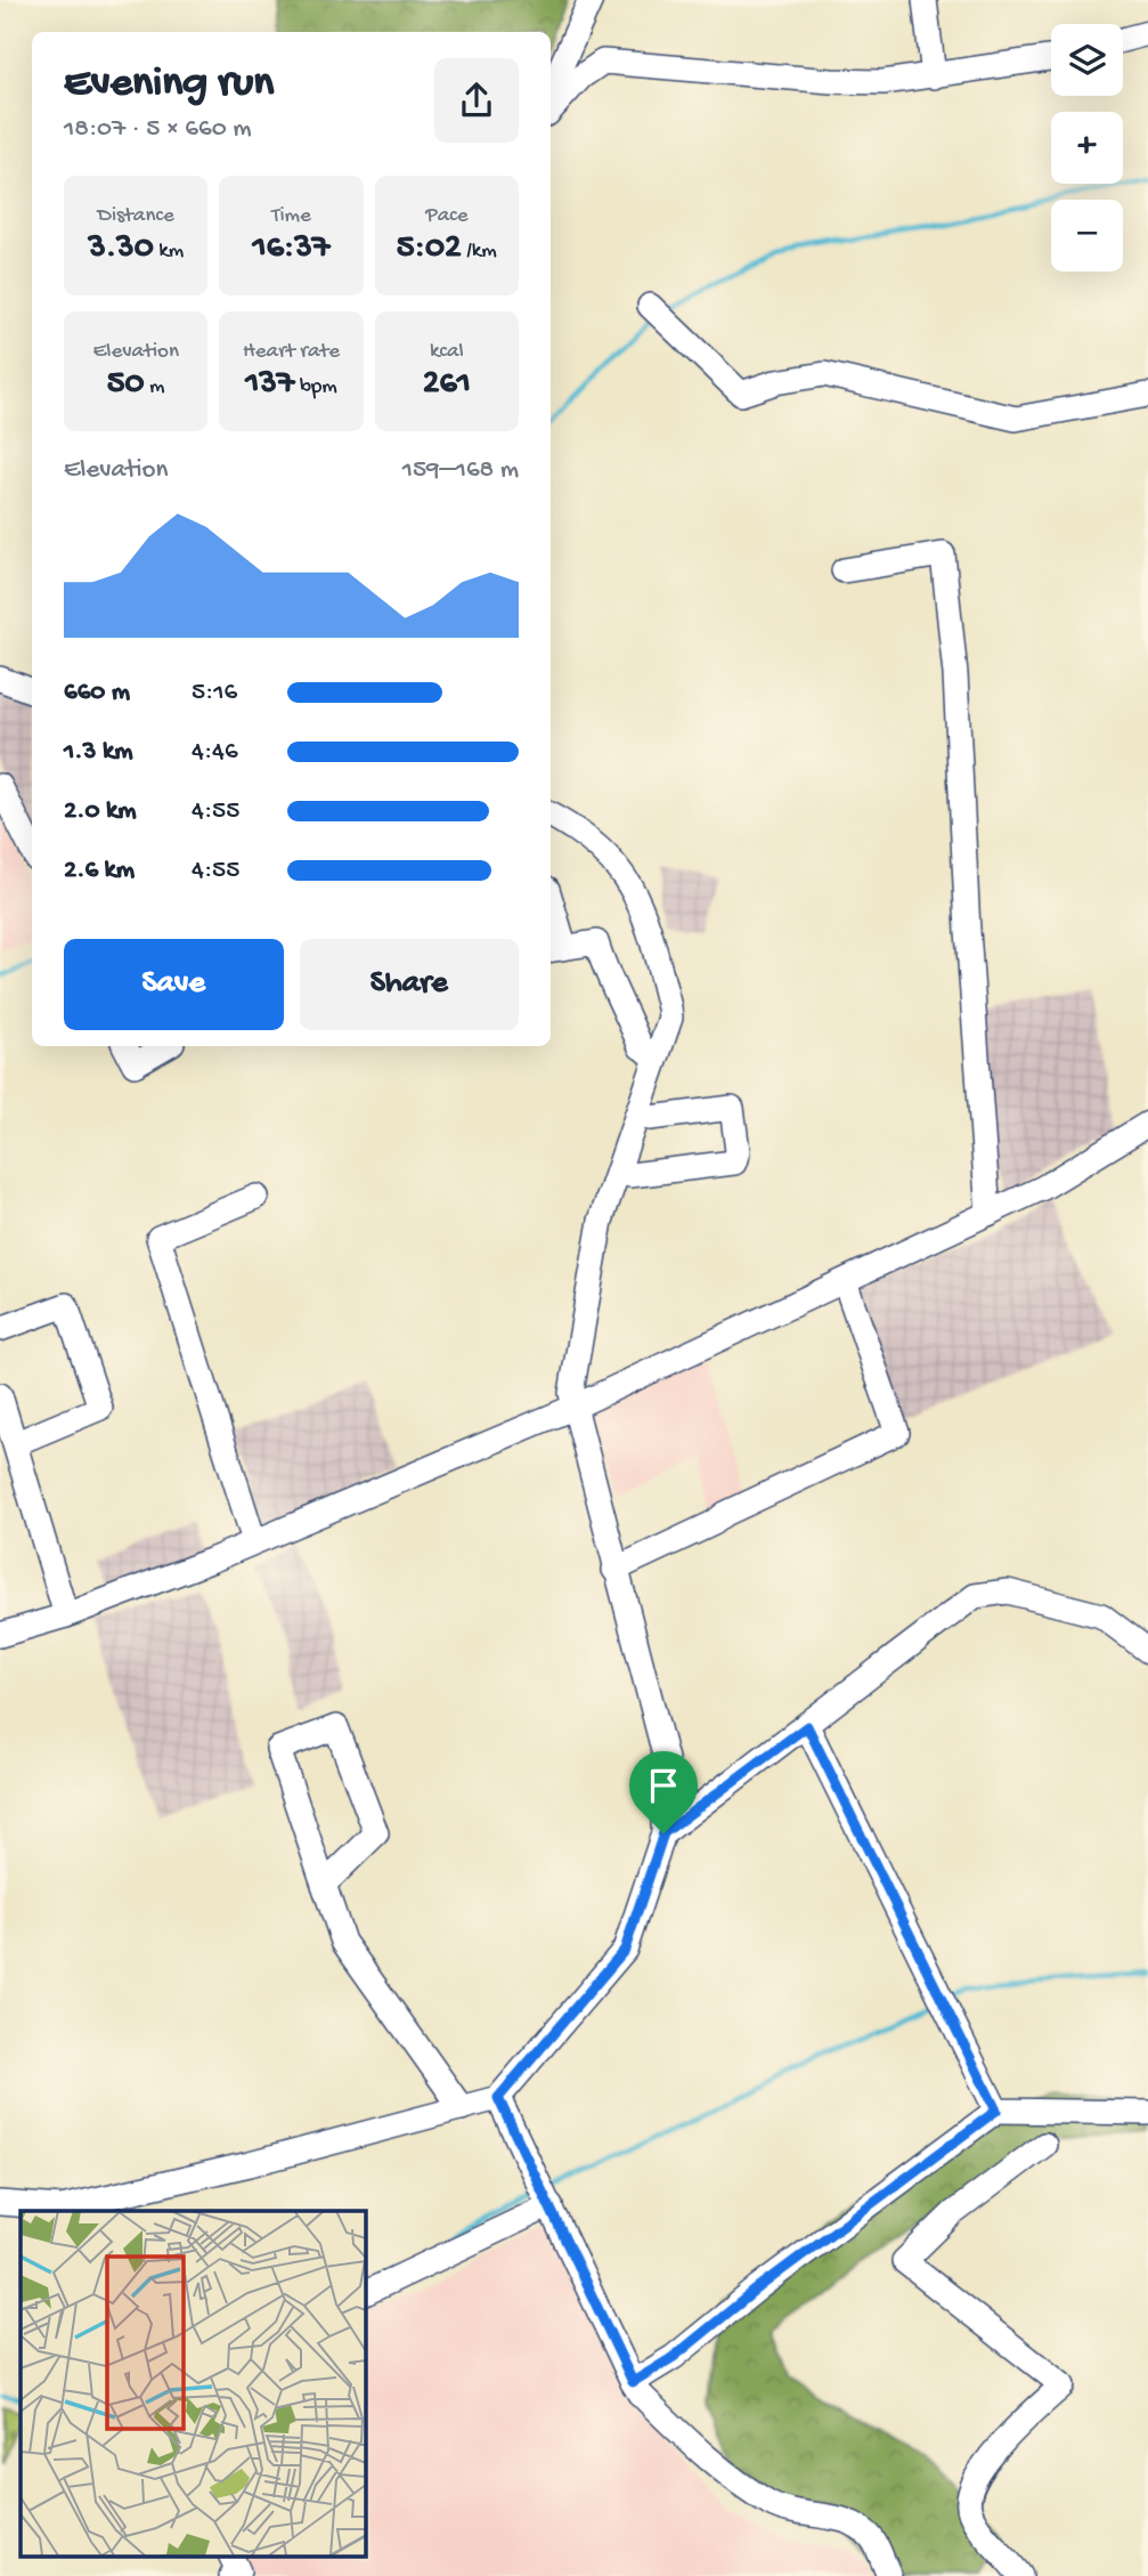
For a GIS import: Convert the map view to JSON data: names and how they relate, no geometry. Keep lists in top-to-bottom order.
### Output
{
  "page": {
    "map_buttons": ["+", "−"],
    "heading": ["Evening run", "18:07 · 5 × 660 m"],
    "stats": [
      ["Distance", "3.30 km"],
      ["Time", "16:37"],
      ["Pace", "5:02 /km"],
      ["Elevation", "50 m"],
      ["Heart rate", "137 bpm"],
      ["kcal", "261"]
    ],
    "chart": ["Elevation", "159–168 m"],
    "list": [
      {
        "name": "660 m",
        "note": "5:16"
      },
      {
        "name": "1.3 km",
        "note": "4:46"
      },
      {
        "name": "2.0 km",
        "note": "4:55"
      },
      {
        "name": "2.6 km",
        "note": "4:55"
      }
    ],
    "buttons": ["Save", "Share"]
  }
}
